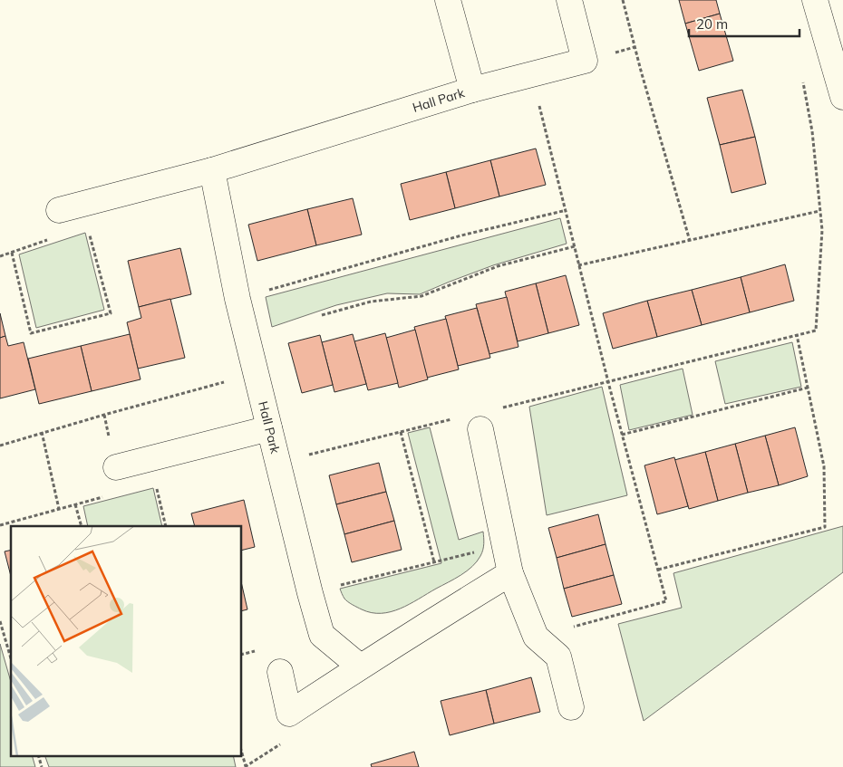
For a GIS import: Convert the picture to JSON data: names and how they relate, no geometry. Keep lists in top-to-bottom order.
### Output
{
  "streets": {
    "street": ["Hall Park"]
  },
  "scale_bar": "20 m"
}
